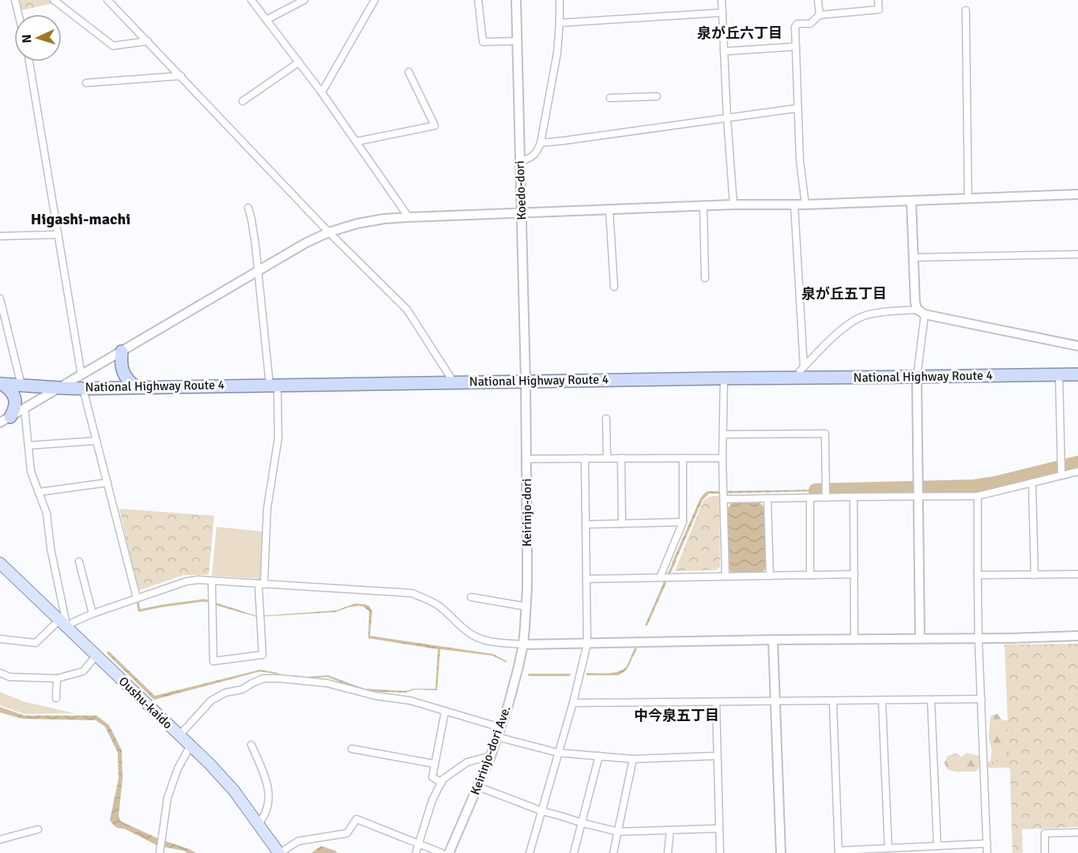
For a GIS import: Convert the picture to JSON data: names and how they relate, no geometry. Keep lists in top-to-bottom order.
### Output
{
  "streets": {
    "highway": ["National Highway Route 4"],
    "main road": ["Oushu-kaido"],
    "street": ["Koedo-dori", "Keirinjo-dori", "Keirinjo-dori Ave."]
  },
  "crossings": [
    ["Koedo-dori", "National Highway Route 4"],
    ["Koedo-dori", "Keirinjo-dori"],
    ["National Highway Route 4", "Keirinjo-dori"],
    ["Keirinjo-dori", "Keirinjo-dori Ave."]
  ],
  "districts": [
    "泉が丘六丁目",
    "Higashi-machi",
    "泉が丘五丁目",
    "中今泉五丁目"
  ],
  "north": "left"
}
